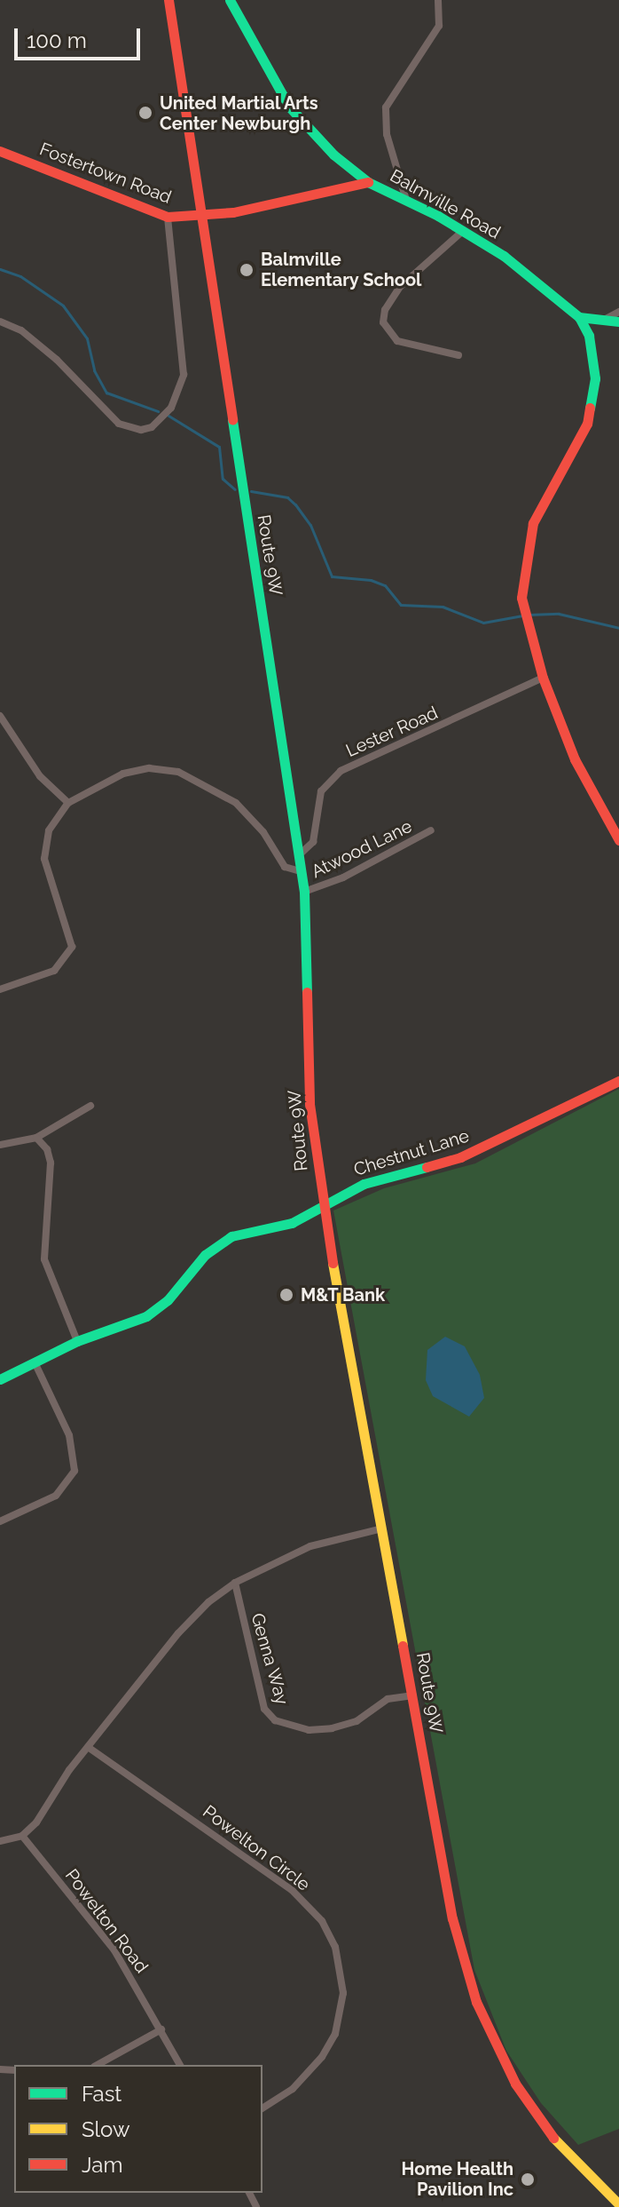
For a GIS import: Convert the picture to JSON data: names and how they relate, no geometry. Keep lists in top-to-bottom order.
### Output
{
  "streets": {
    "main road": [
      "Fostertown Road",
      "Balmville Road",
      "Route 9W",
      "Chestnut Lane"
    ],
    "street": [
      "Lester Road",
      "Atwood Lane",
      "Genna Way",
      "Powelton Circle",
      "Powelton Road"
    ]
  },
  "crossings": [
    ["Fostertown Road", "Balmville Road"],
    ["Fostertown Road", "Route 9W"],
    ["Balmville Road", "Lester Road"],
    ["Route 9W", "Lester Road"],
    ["Route 9W", "Atwood Lane"],
    ["Route 9W", "Chestnut Lane"],
    ["Route 9W", "Genna Way"]
  ],
  "places": [
    "United Martial Arts Center Newburgh",
    "Balmville Elementary School",
    "M&T Bank",
    "Home Health Pavilion Inc"
  ],
  "legend": ["Fast", "Slow", "Jam"],
  "scale_bar": "100 m"
}
